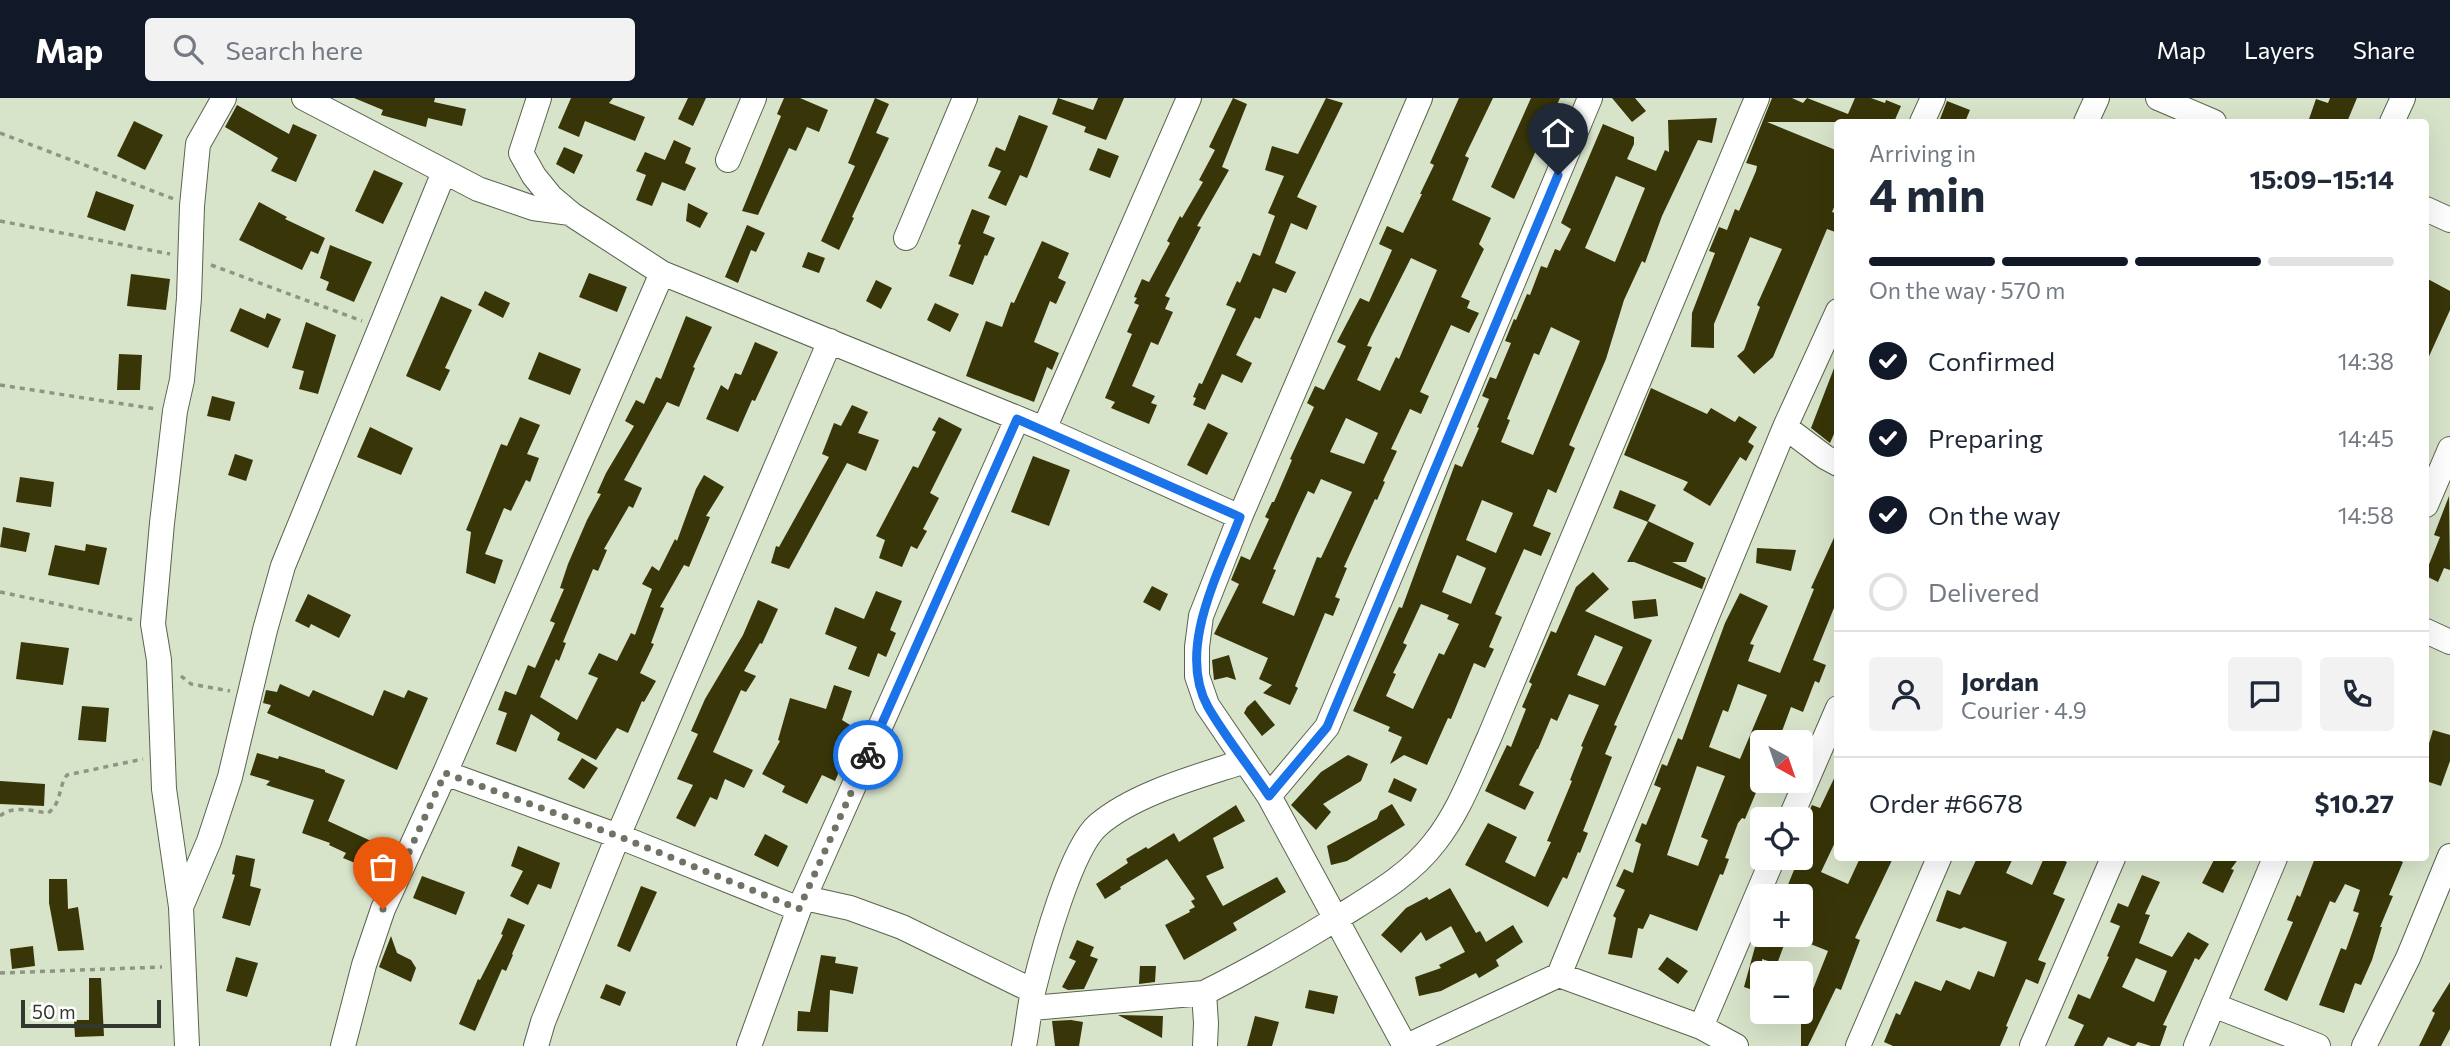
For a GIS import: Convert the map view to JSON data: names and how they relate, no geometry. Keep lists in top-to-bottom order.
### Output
{
  "scale_bar": "50 m",
  "north": "bottom right",
  "page": {
    "header": "Map",
    "search": "Search here",
    "nav": ["Map", "Layers", "Share"],
    "heading": ["4 min", "Arriving in", "15:09–15:14"],
    "panel": [
      "Jordan",
      "Courier · 4.9",
      "Order #6678",
      "$10.27"
    ],
    "bar": "On the way · 570 m",
    "list": [
      ["Confirmed", "14:38"],
      ["Preparing", "14:45"],
      ["On the way", "14:58"],
      "Delivered"
    ],
    "map_buttons": ["+", "−"],
    "scale": "50 m"
  }
}
